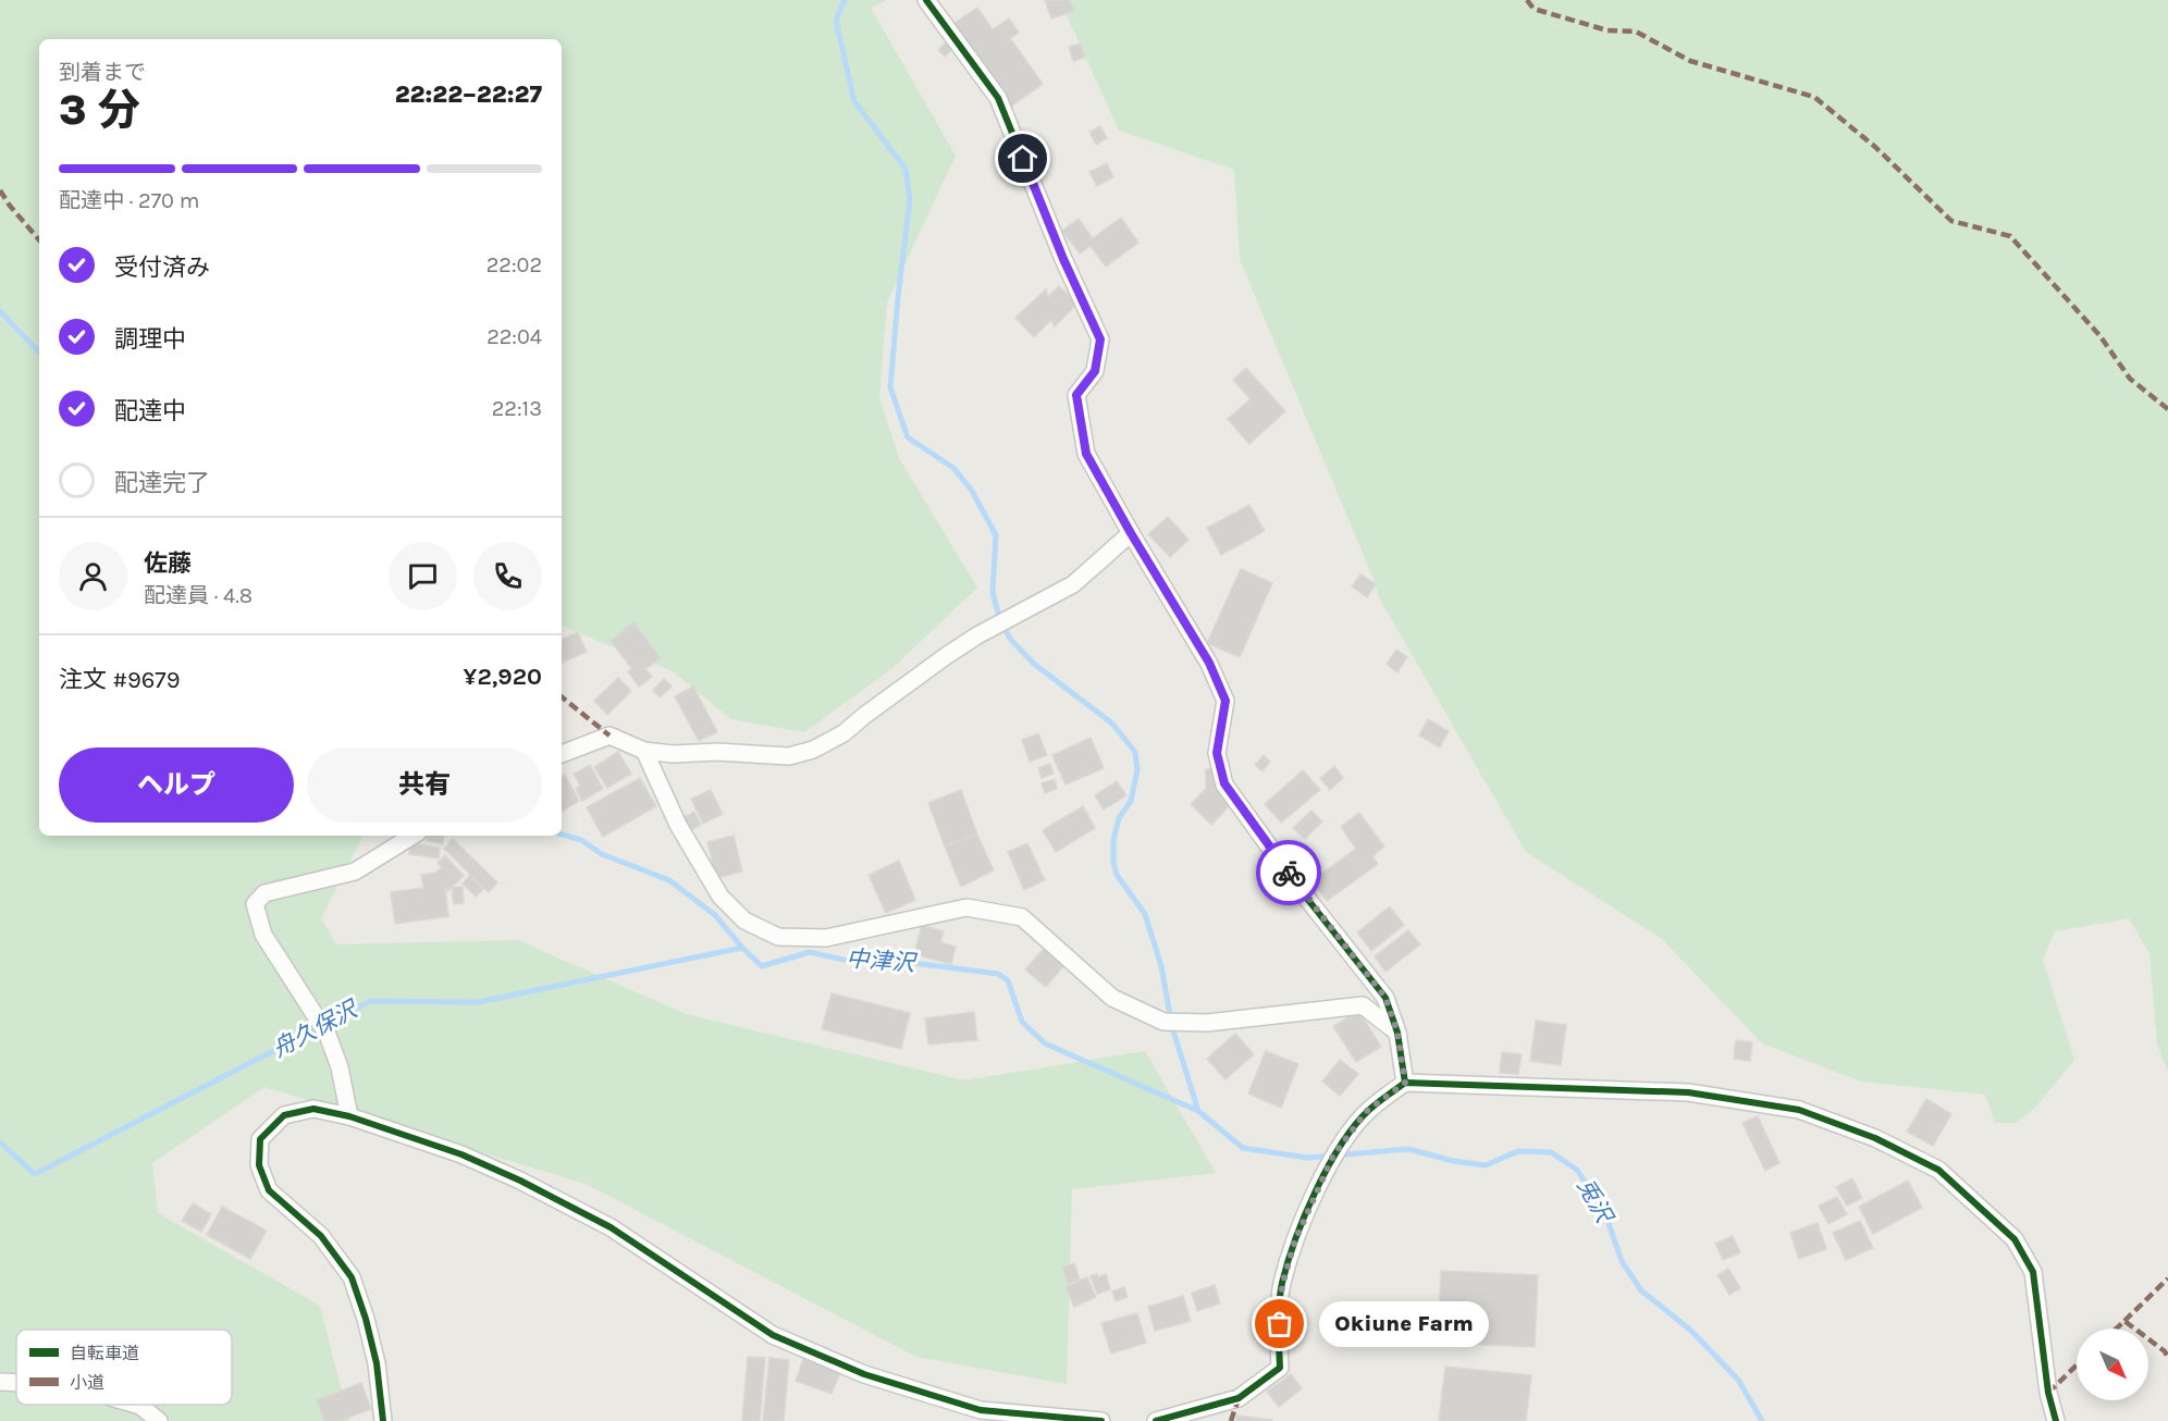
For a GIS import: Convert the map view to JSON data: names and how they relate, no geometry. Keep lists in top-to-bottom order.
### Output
{
  "water": ["中津沢", "舟久保沢", "兎沢"],
  "places": ["Okiune Farm"],
  "legend": ["自転車道", "小道"],
  "north": "bottom right",
  "page": {
    "heading": ["3 分", "到着まで", "22:22–22:27"],
    "panel": [
      "佐藤",
      "配達員 · 4.8",
      "注文 #9679",
      "¥2,920"
    ],
    "bar": "配達中 · 270 m",
    "list": [
      ["受付済み", "22:02"],
      ["調理中", "22:04"],
      ["配達中", "22:13"],
      "配達完了"
    ],
    "buttons": ["ヘルプ", "共有"],
    "bubble": "Okiune Farm"
  }
}
